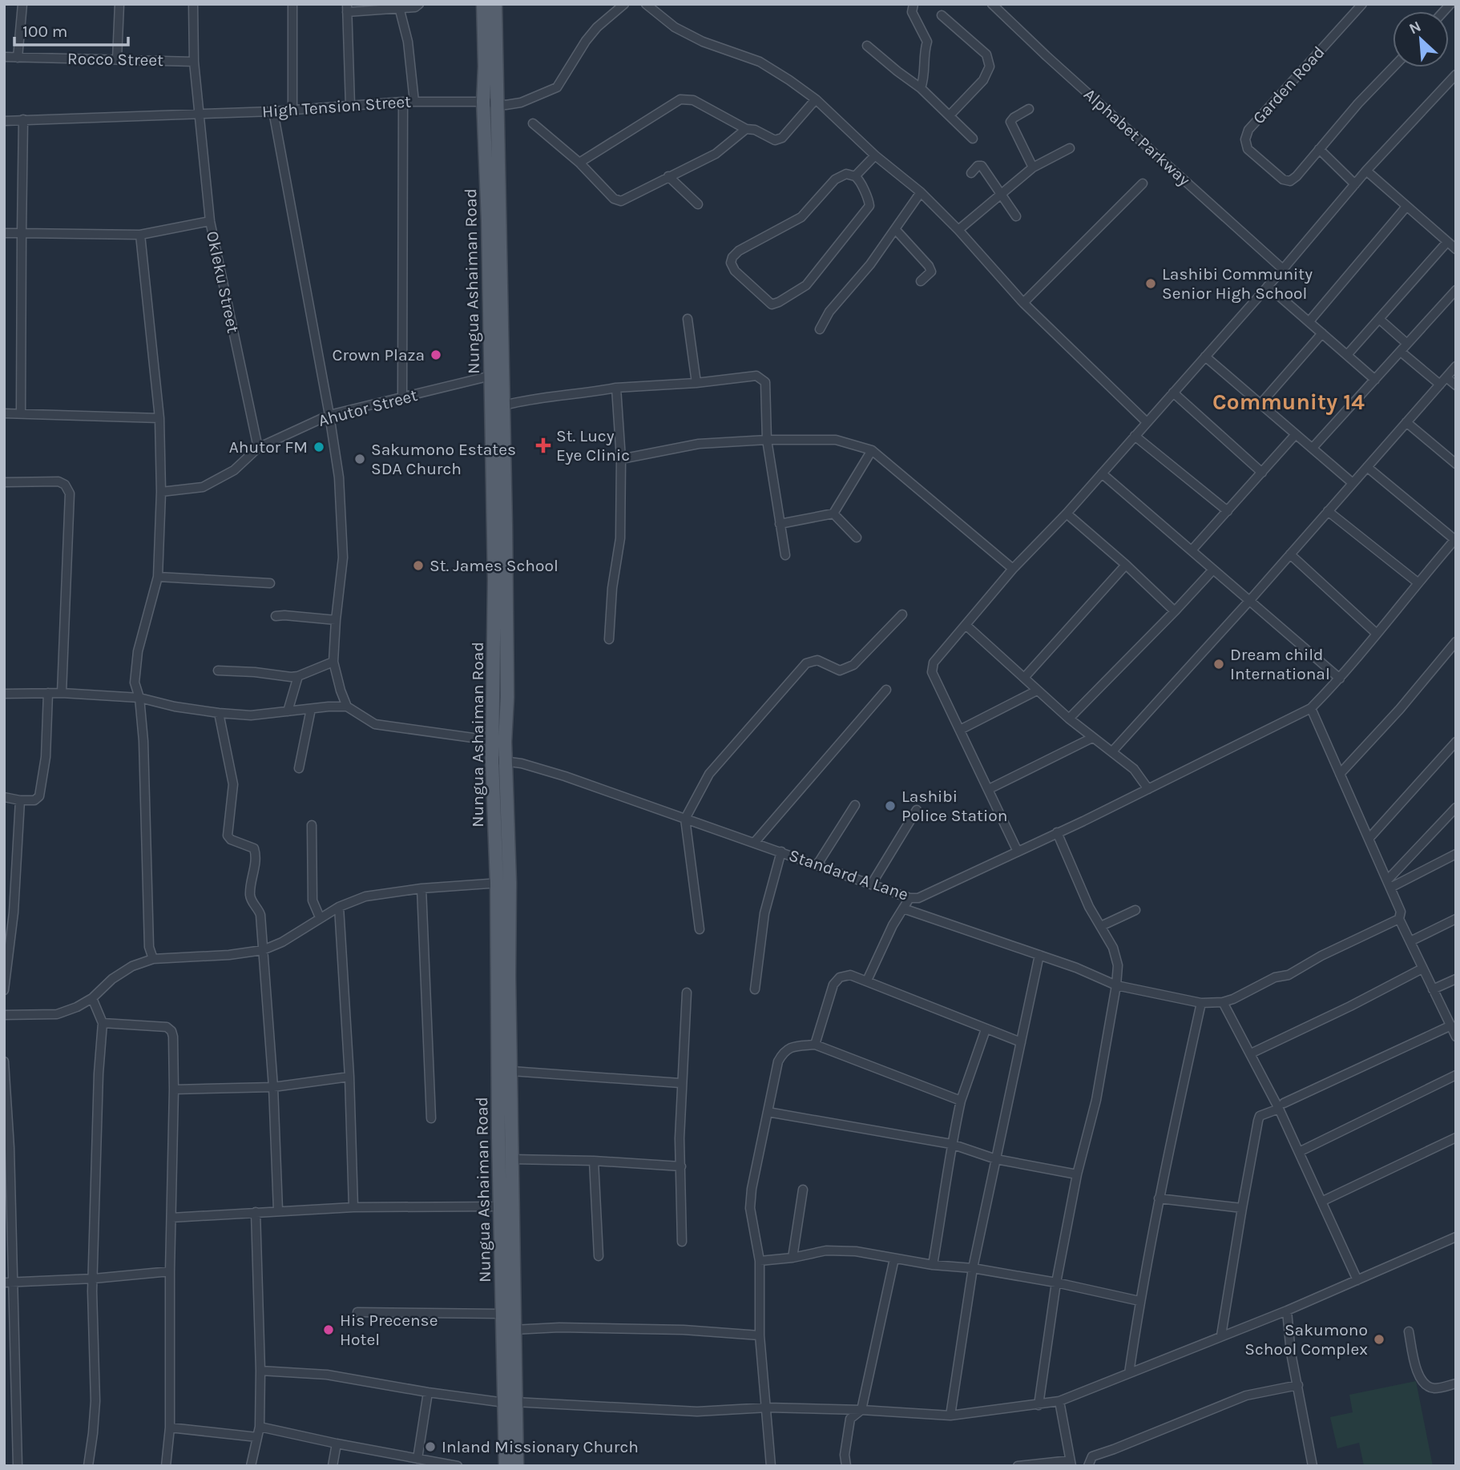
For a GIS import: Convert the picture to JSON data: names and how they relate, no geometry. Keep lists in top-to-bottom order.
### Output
{
  "streets": {
    "main road": ["Nungua Ashaiman Road"],
    "street": [
      "Rocco Street",
      "Garden Road",
      "High Tension Street",
      "Alphabet Parkway",
      "Okleku Street",
      "Ahutor Street",
      "Standard A Lane"
    ]
  },
  "crossings": [
    ["Rocco Street", "Okleku Street"],
    ["High Tension Street", "Nungua Ashaiman Road"],
    ["High Tension Street", "Okleku Street"],
    ["Nungua Ashaiman Road", "Ahutor Street"],
    ["Nungua Ashaiman Road", "Standard A Lane"],
    ["Okleku Street", "Ahutor Street"]
  ],
  "districts": ["Community 14"],
  "places": {
    "other": [
      "Lashibi Community Senior High School",
      "Crown Plaza",
      "Ahutor FM",
      "Sakumono Estates SDA Church",
      "St. James School",
      "Dream child International",
      "Lashibi Police Station",
      "His Precense Hotel",
      "Sakumono School Complex",
      "Inland Missionary Church"
    ],
    "health": ["St. Lucy Eye Clinic"]
  },
  "scale_bar": "100 m",
  "north": "top left"
}
